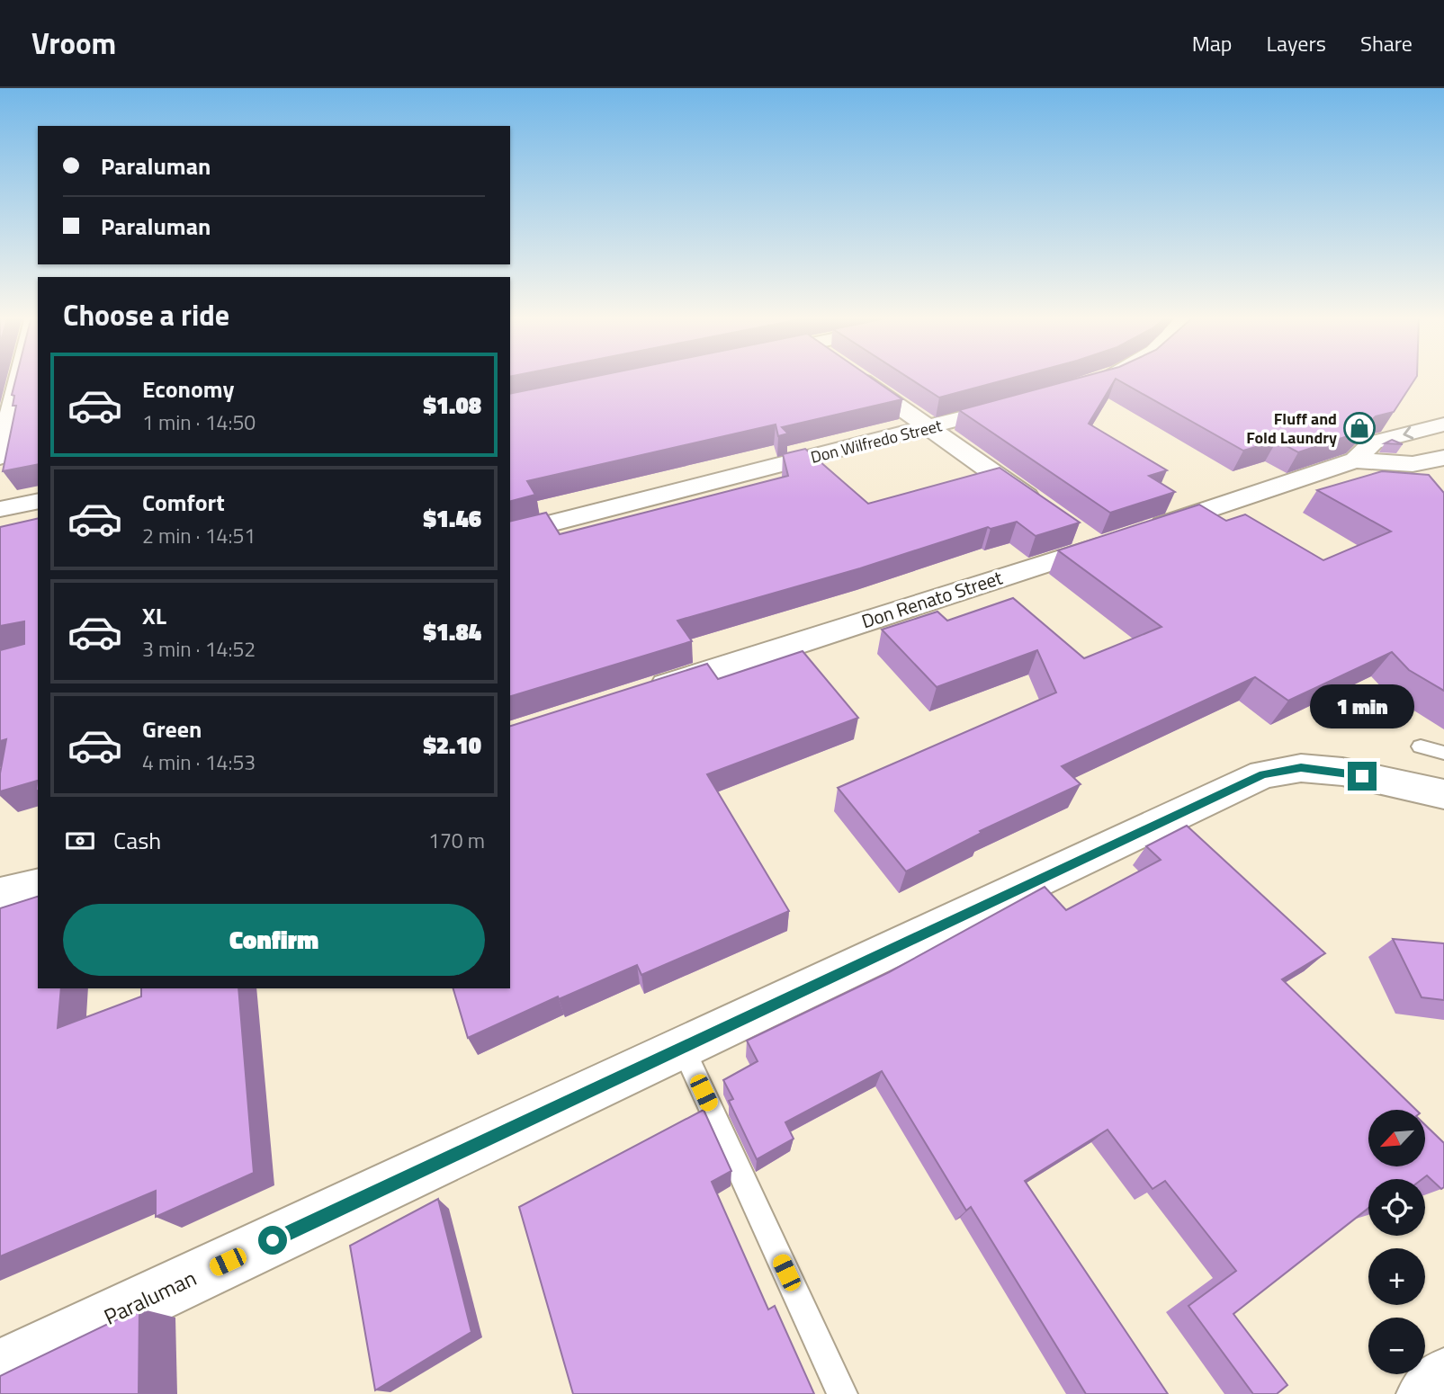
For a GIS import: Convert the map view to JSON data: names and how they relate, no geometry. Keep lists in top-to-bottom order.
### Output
{
  "streets": {
    "street": ["Don Wilfredo Street", "Don Renato Street", "Paraluman"]
  },
  "places": {
    "shop": ["Fluff and Fold Laundry"]
  },
  "north": "bottom left",
  "page": {
    "header": "Vroom",
    "nav": ["Map", "Layers", "Share"],
    "banner": ["Paraluman", "Paraluman"],
    "heading": "Choose a ride",
    "list": [
      {
        "name": "Economy",
        "note": "1 min · 14:50",
        "value": "$1.08"
      },
      {
        "name": "Comfort",
        "note": "2 min · 14:51",
        "value": "$1.46"
      },
      {
        "name": "XL",
        "note": "3 min · 14:52",
        "value": "$1.84"
      },
      {
        "name": "Green",
        "note": "4 min · 14:53",
        "value": "$2.10"
      }
    ],
    "bubble": "1 min",
    "pay": ["Cash", "170 m"],
    "buttons": "Confirm",
    "map_buttons": ["+", "−"]
  }
}
